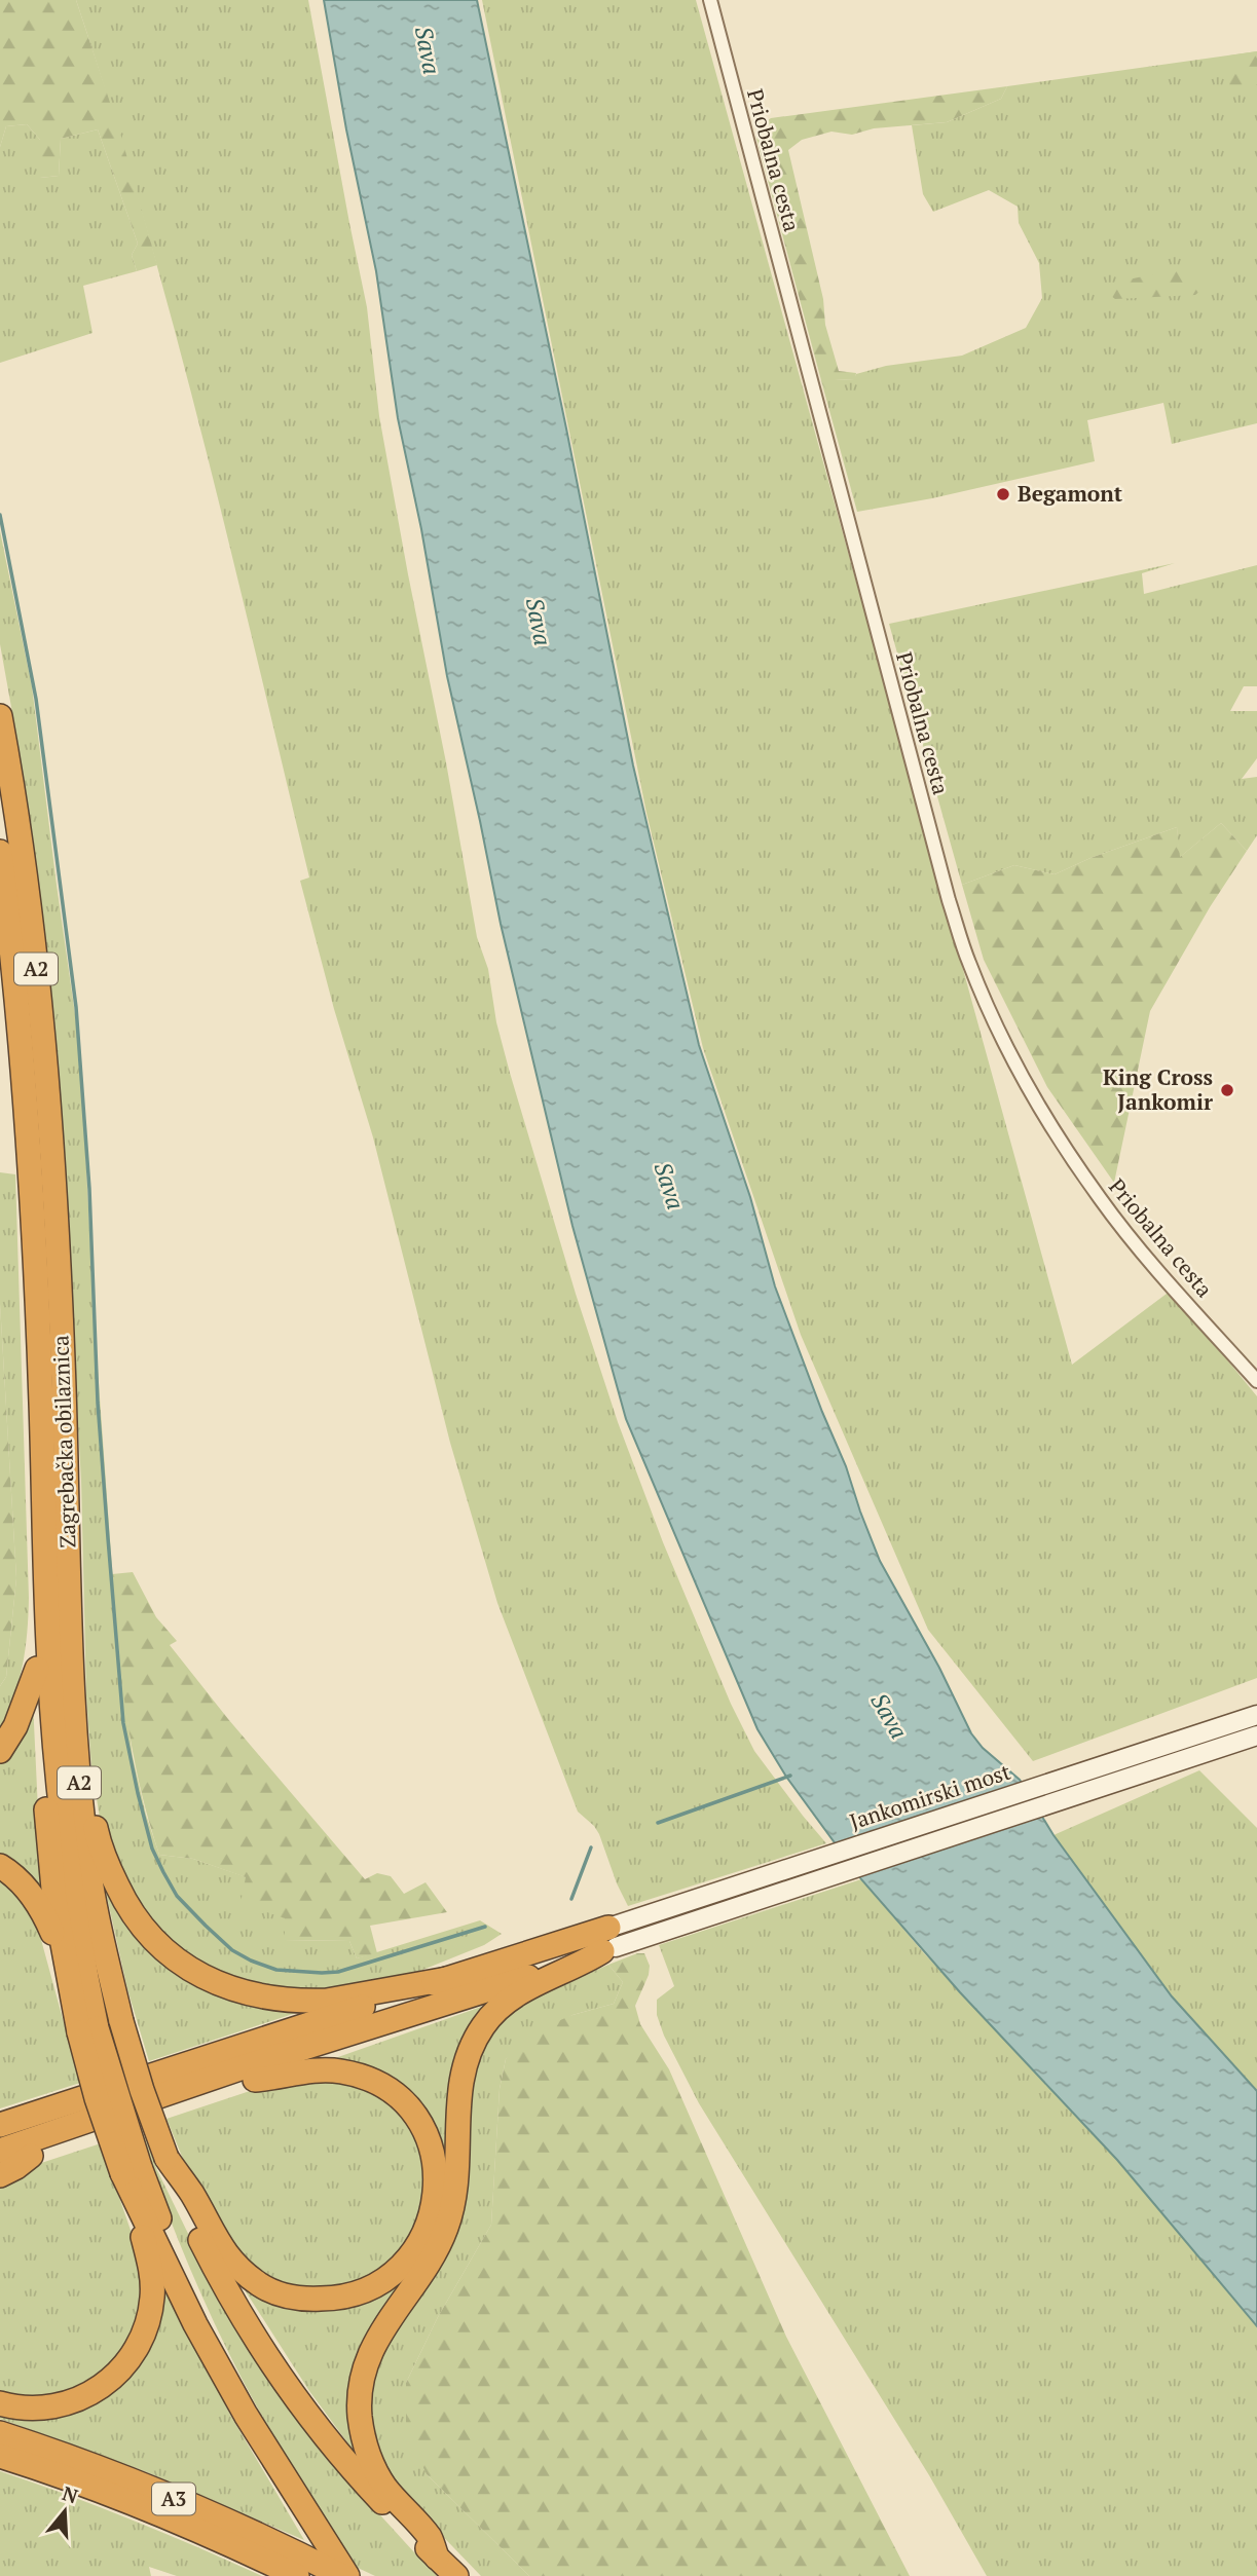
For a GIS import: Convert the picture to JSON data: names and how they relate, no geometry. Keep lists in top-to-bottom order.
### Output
{
  "streets": {
    "highway": ["A2", "Zagrebačka obilaznica", "A3"],
    "main road": ["Jankomirski most"],
    "street": ["Priobalna cesta"]
  },
  "water": ["Sava"],
  "places": ["Begamont", "King Cross Jankomir"],
  "north": "top"
}
